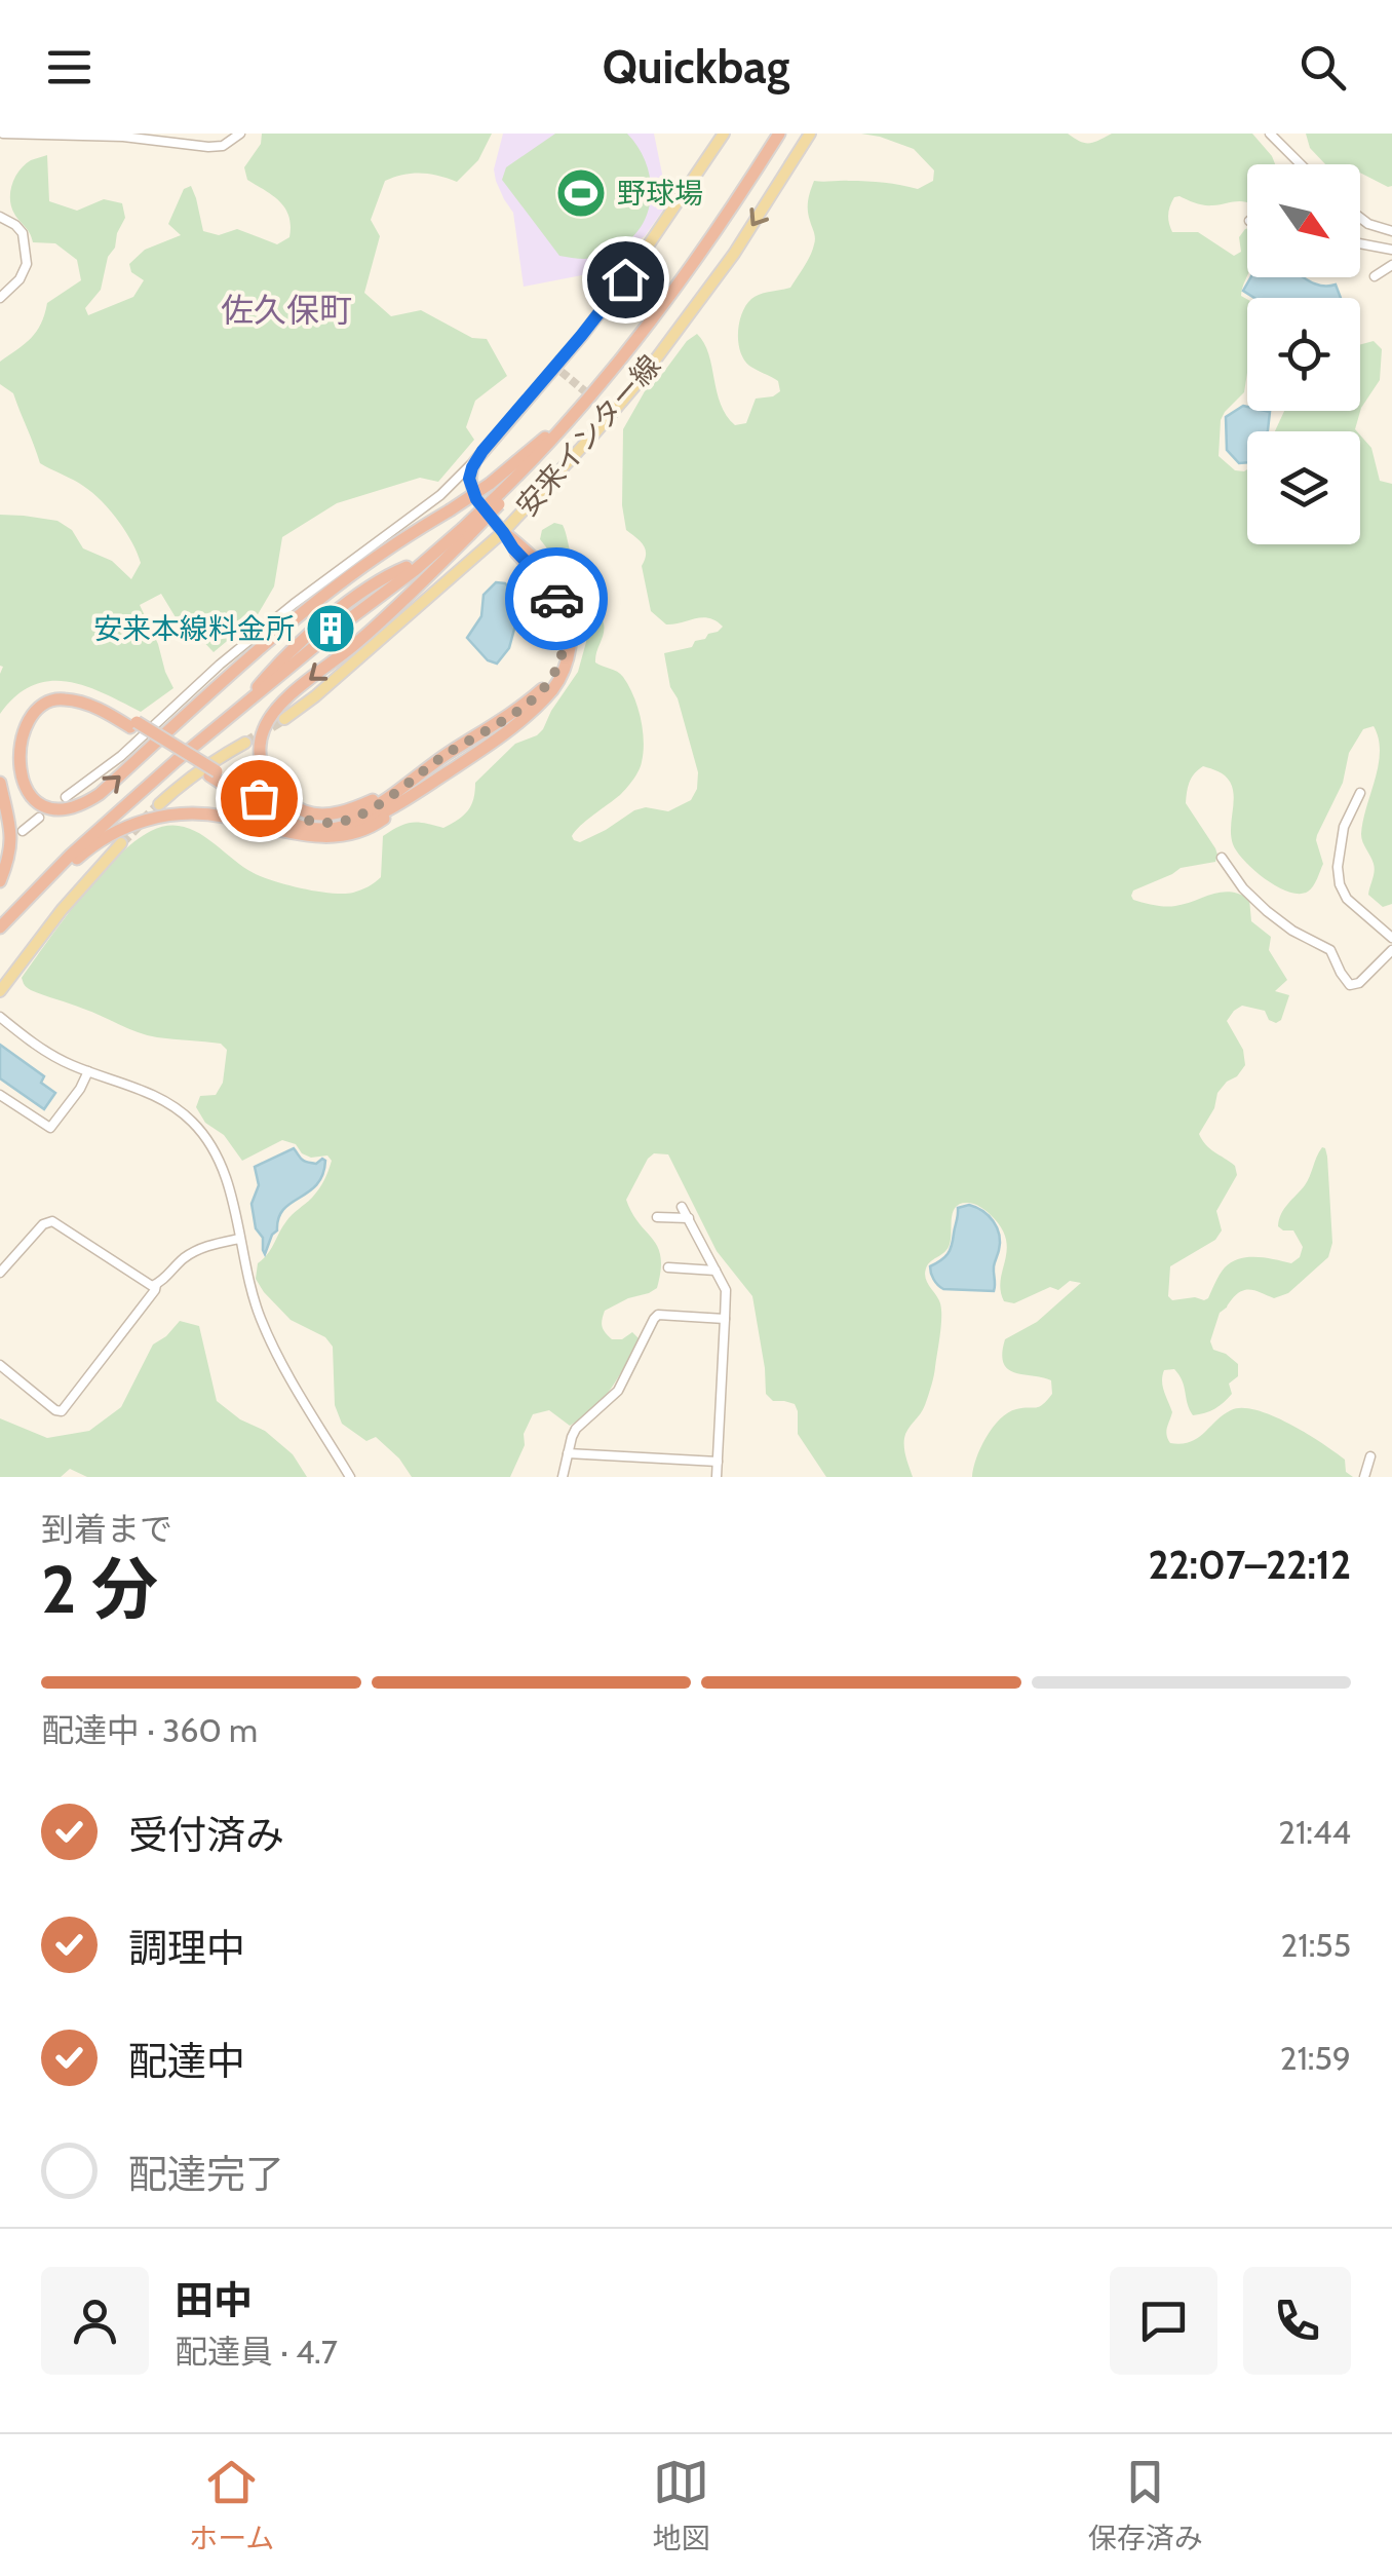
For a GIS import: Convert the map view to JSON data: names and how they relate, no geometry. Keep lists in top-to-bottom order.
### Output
{
  "streets": {
    "main road": ["安来インター線"]
  },
  "districts": ["佐久保町"],
  "places": {
    "sports": ["野球場"],
    "building": ["安来本線料金所"]
  },
  "north": "bottom right",
  "page": {
    "header": "Quickbag",
    "heading": ["2 分", "到着まで", "22:07–22:12"],
    "panel": ["田中", "配達員 · 4.7"],
    "bar": "配達中 · 360 m",
    "list": [
      ["受付済み", "21:44"],
      ["調理中", "21:55"],
      ["配達中", "21:59"],
      "配達完了"
    ],
    "tabs": ["ホーム", "地図", "保存済み"]
  }
}
